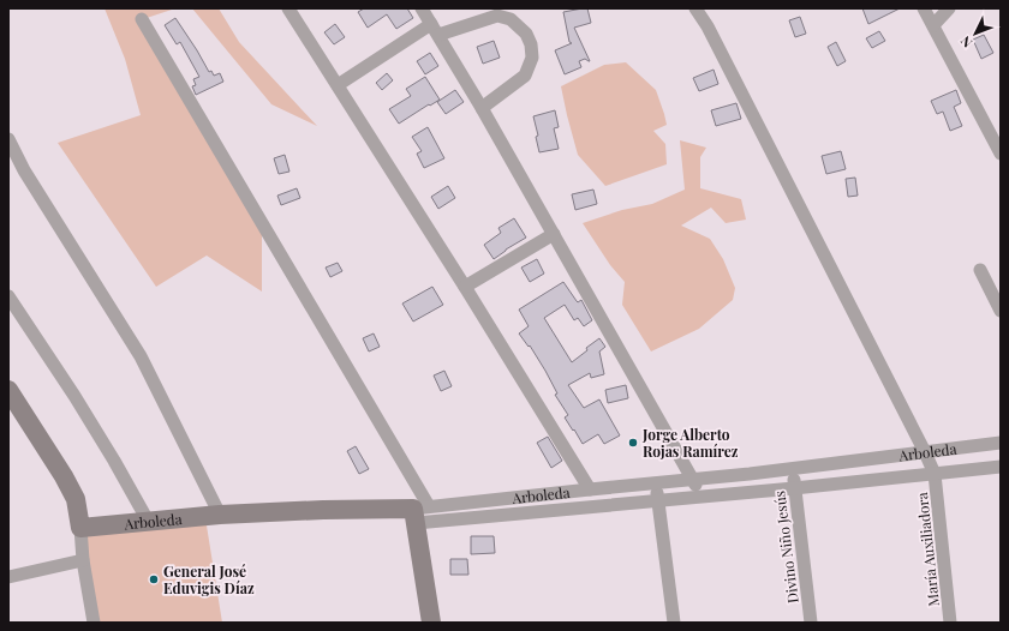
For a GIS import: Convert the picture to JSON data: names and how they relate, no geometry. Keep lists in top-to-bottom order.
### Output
{
  "streets": {
    "street": ["Arboleda", "Divino Niño Jesús", "María Auxiliadora"]
  },
  "crossings": [
    ["Arboleda", "Divino Niño Jesús"],
    ["Arboleda", "María Auxiliadora"]
  ],
  "places": ["Jorge Alberto Rojas Ramírez", "General José Eduvigis Díaz"],
  "north": "bottom left"
}
